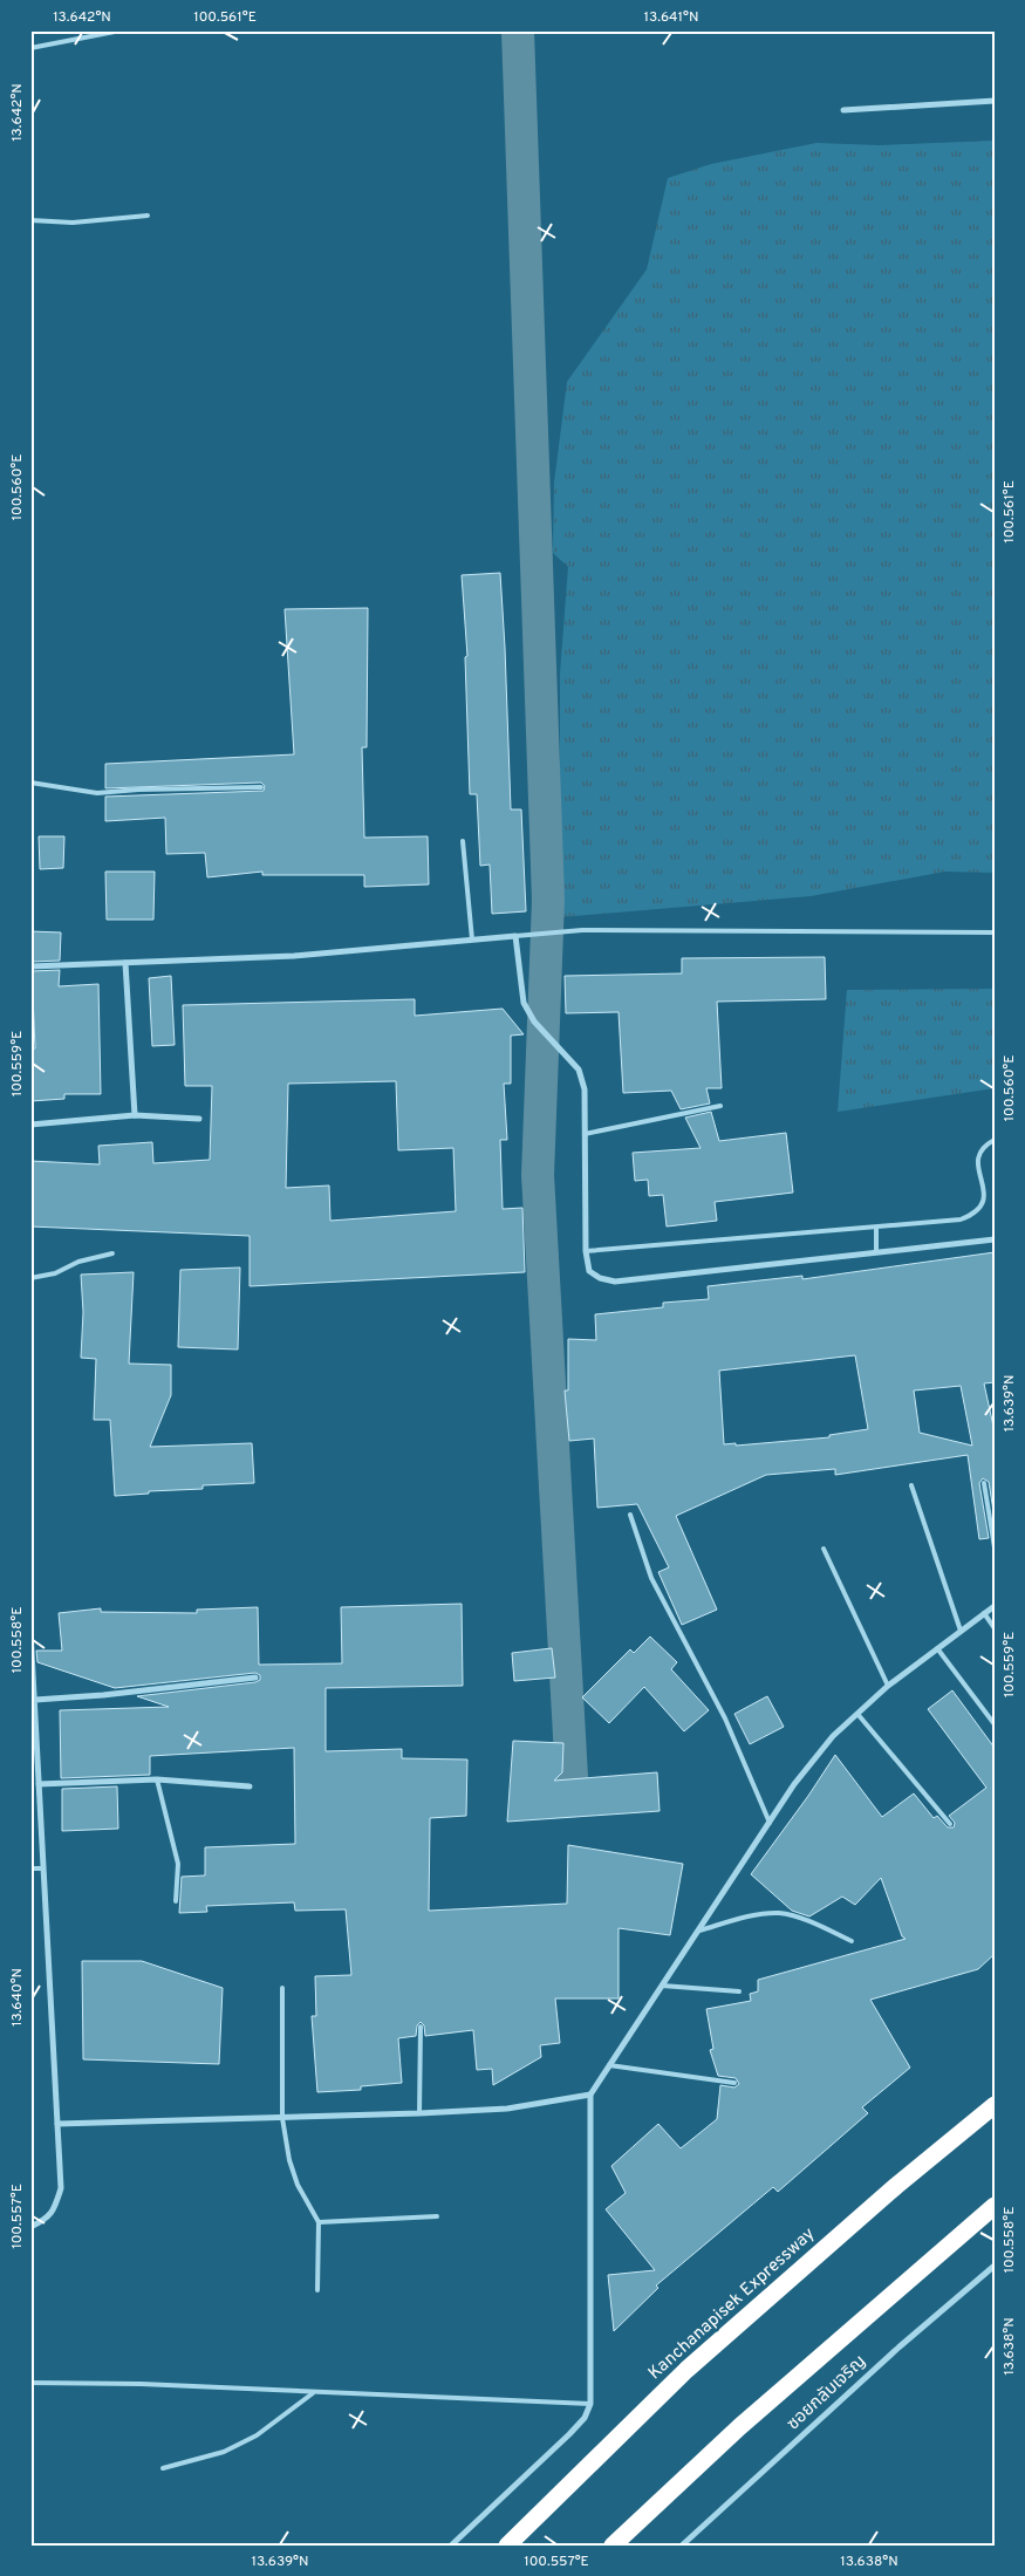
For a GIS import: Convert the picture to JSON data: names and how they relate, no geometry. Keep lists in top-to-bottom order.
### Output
{
  "streets": {
    "highway": ["Kanchanapisek Expressway"],
    "street": ["ซอยกลับเจริญ"]
  },
  "coordinates": [
    "13.642°N",
    "100.561°E",
    "13.641°N",
    "100.560°E",
    "100.559°E",
    "13.639°N",
    "100.558°E",
    "13.640°N",
    "100.557°E",
    "13.638°N"
  ]
}
